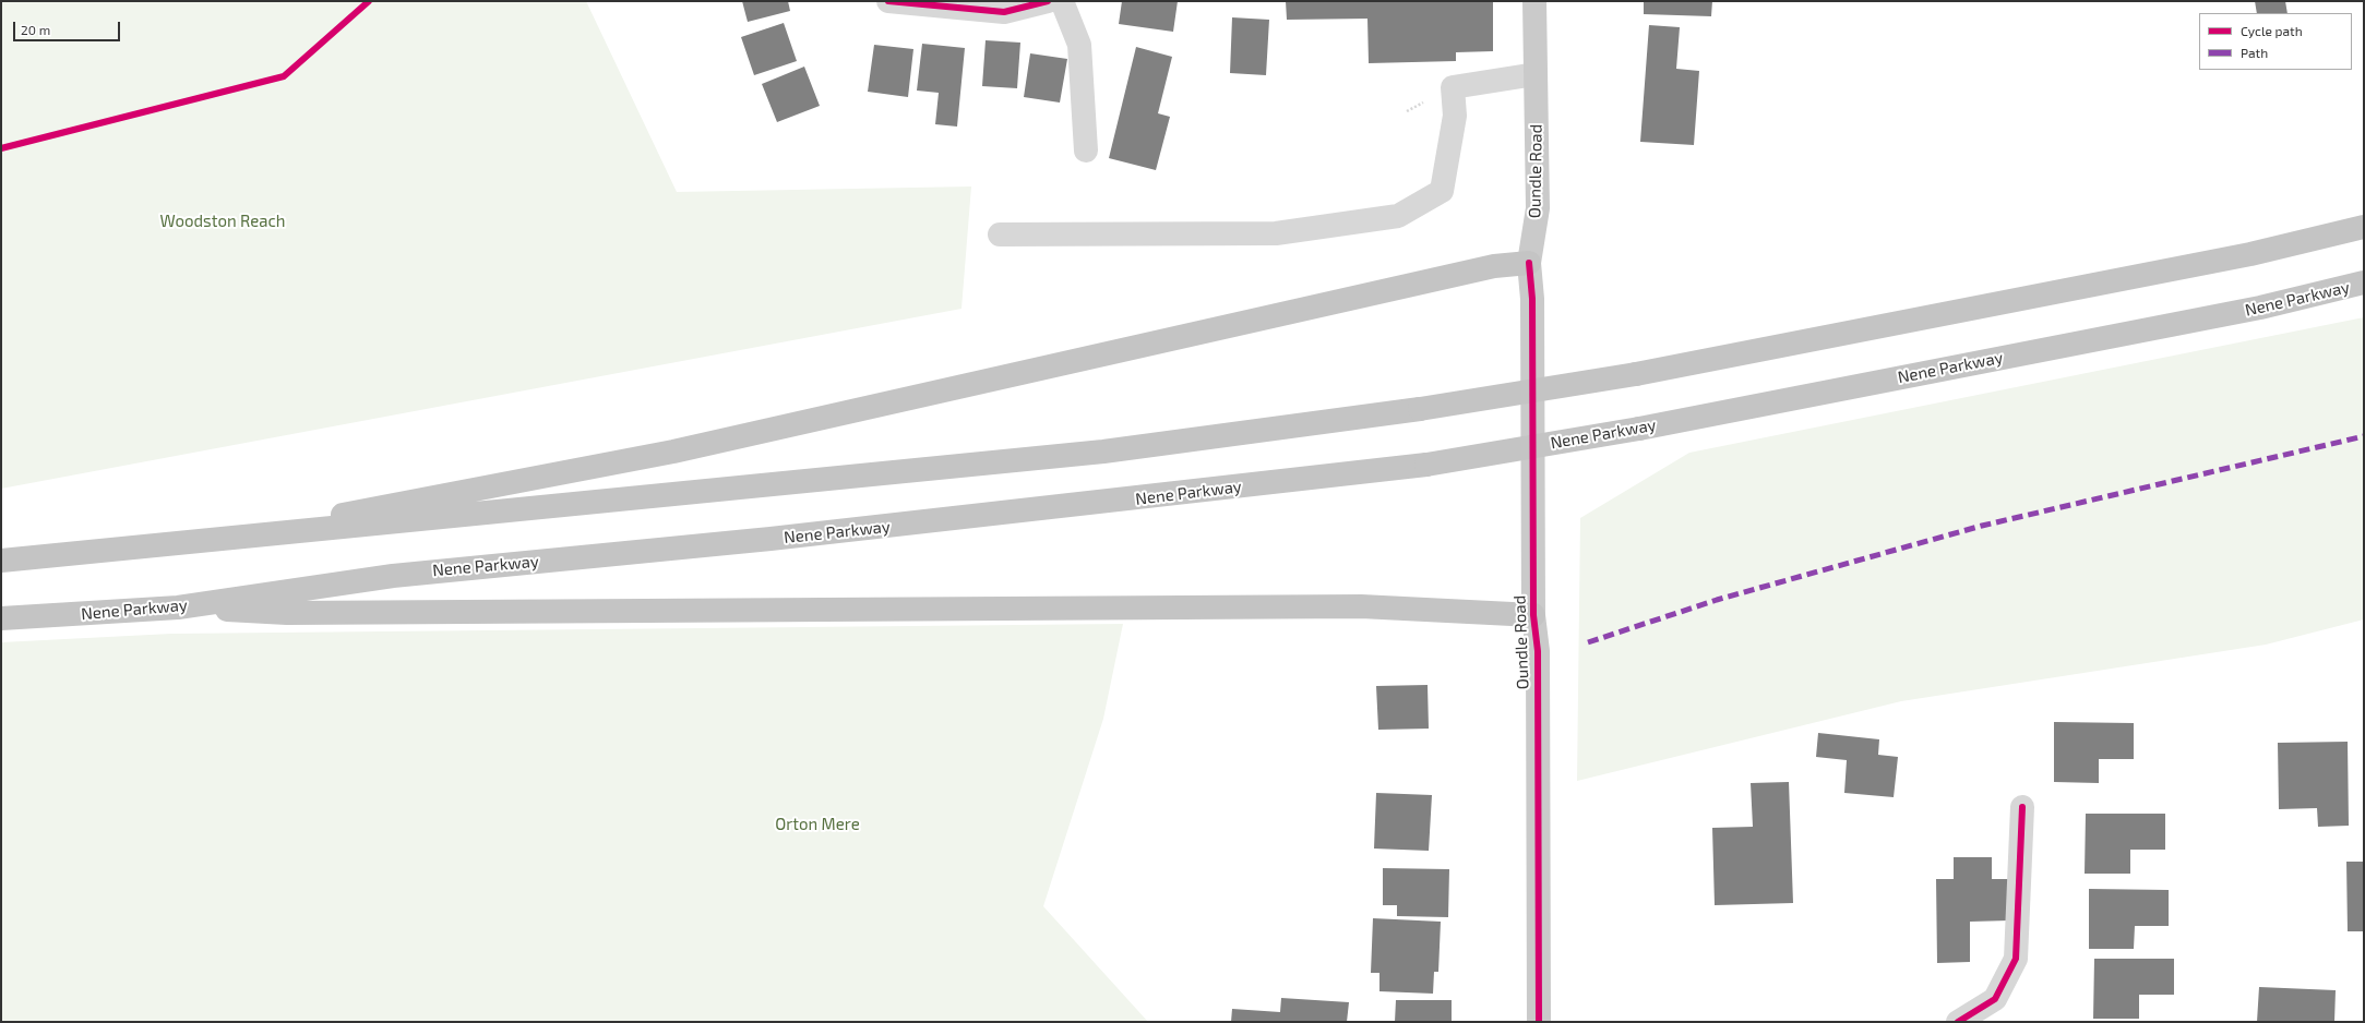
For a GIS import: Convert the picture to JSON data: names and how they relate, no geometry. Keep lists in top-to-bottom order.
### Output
{
  "streets": {
    "highway": ["Nene Parkway"],
    "main road": ["Oundle Road"]
  },
  "parks": ["Woodston Reach", "Orton Mere"],
  "legend": ["Cycle path", "Path"],
  "scale_bar": "20 m"
}
